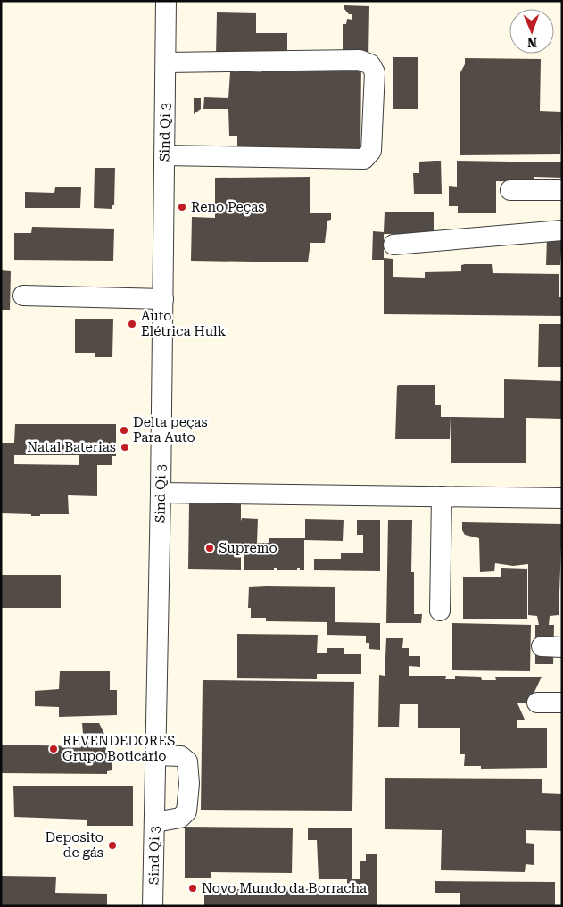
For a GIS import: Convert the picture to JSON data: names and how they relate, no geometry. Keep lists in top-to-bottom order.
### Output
{
  "streets": {
    "street": ["Sind Qi 3"]
  },
  "places": [
    "Reno Peças",
    "Auto Elétrica Hulk",
    "Delta peças Para Auto",
    "Natal Baterias",
    "Supremo",
    "REVENDEDORES Grupo Boticário",
    "Deposito de gás",
    "Novo Mundo da Borracha"
  ],
  "north": "bottom"
}
